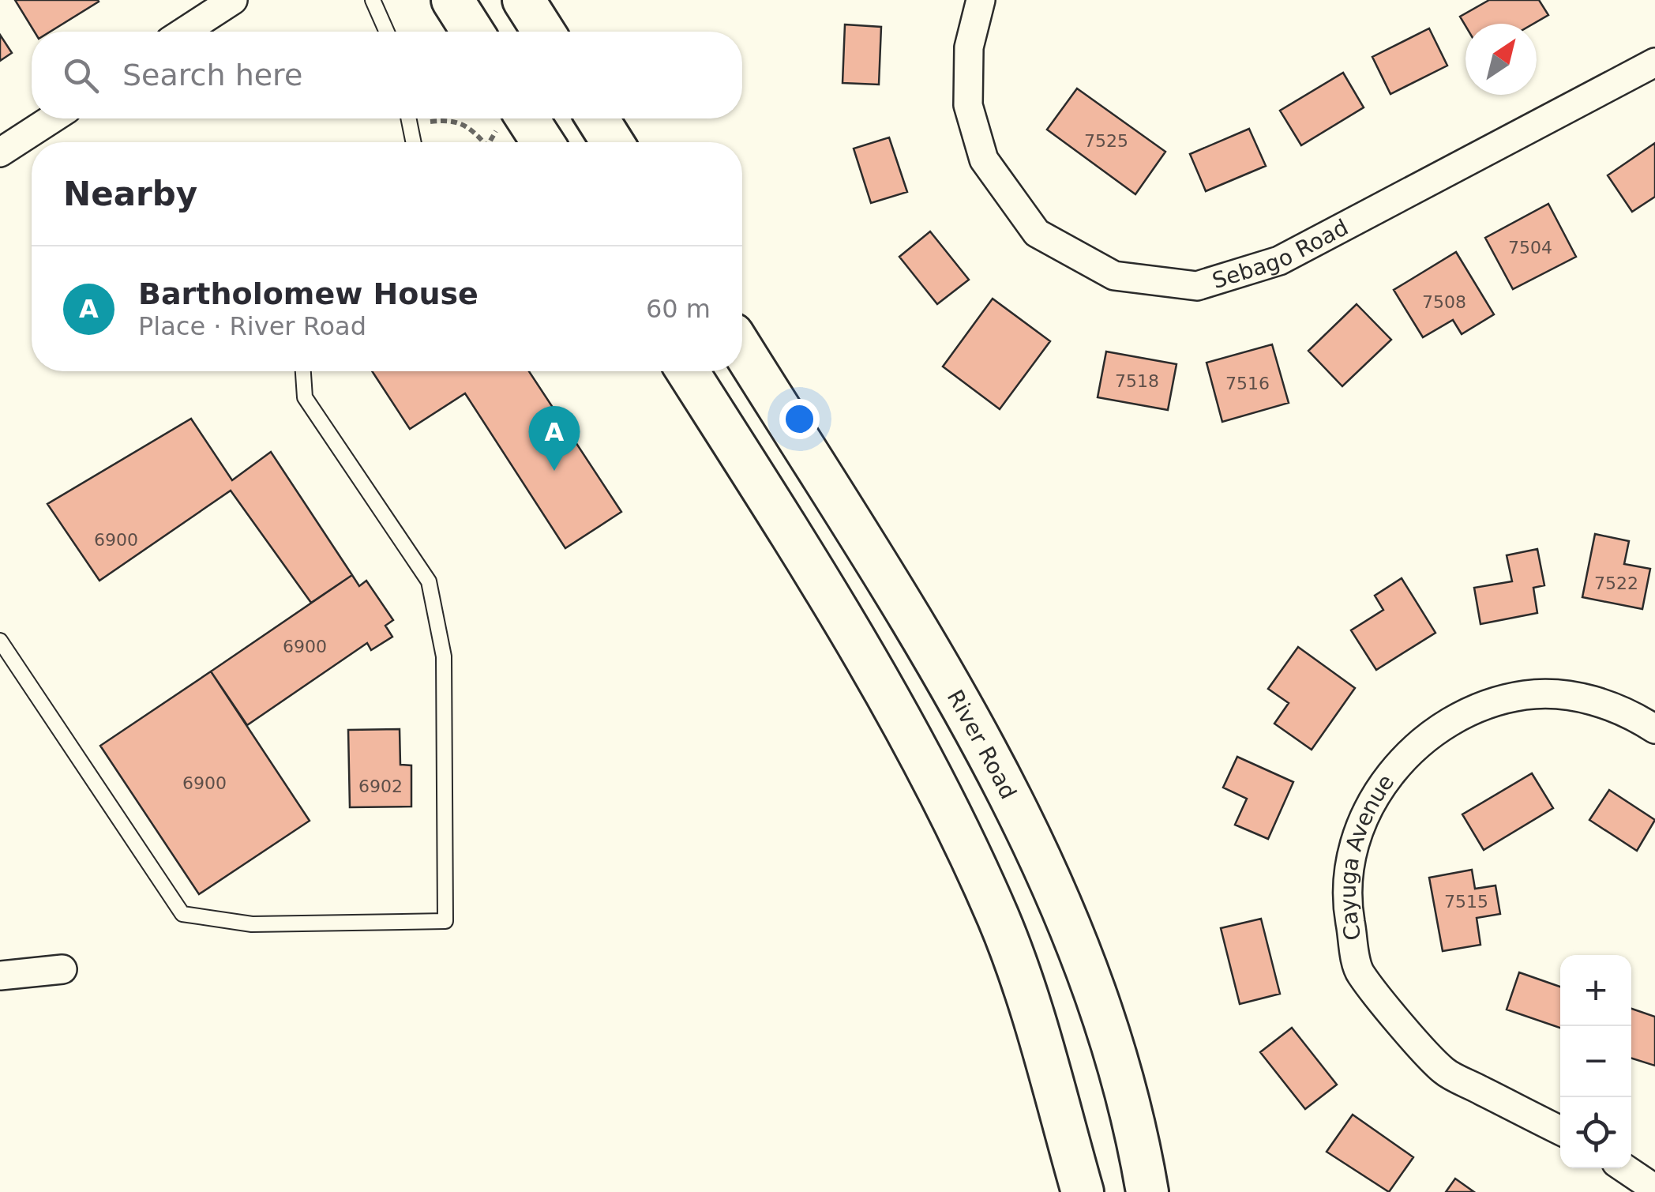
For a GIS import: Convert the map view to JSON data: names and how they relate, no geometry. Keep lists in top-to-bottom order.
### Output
{
  "streets": {
    "main road": ["River Road"],
    "street": ["Sebago Road", "Cayuga Avenue"]
  },
  "house_numbers": [
    "7525",
    "7504",
    "7508",
    "7518",
    "7516",
    "6900",
    "7522",
    "6900",
    "6900",
    "6902",
    "7515"
  ],
  "north": "top right",
  "page": {
    "search": "Search here",
    "heading": "Nearby",
    "list": [
      {
        "mark": "A",
        "name": "Bartholomew House",
        "note": "Place · River Road",
        "value": "60 m"
      }
    ],
    "pins": "A",
    "map_buttons": ["+", "−"]
  }
}
